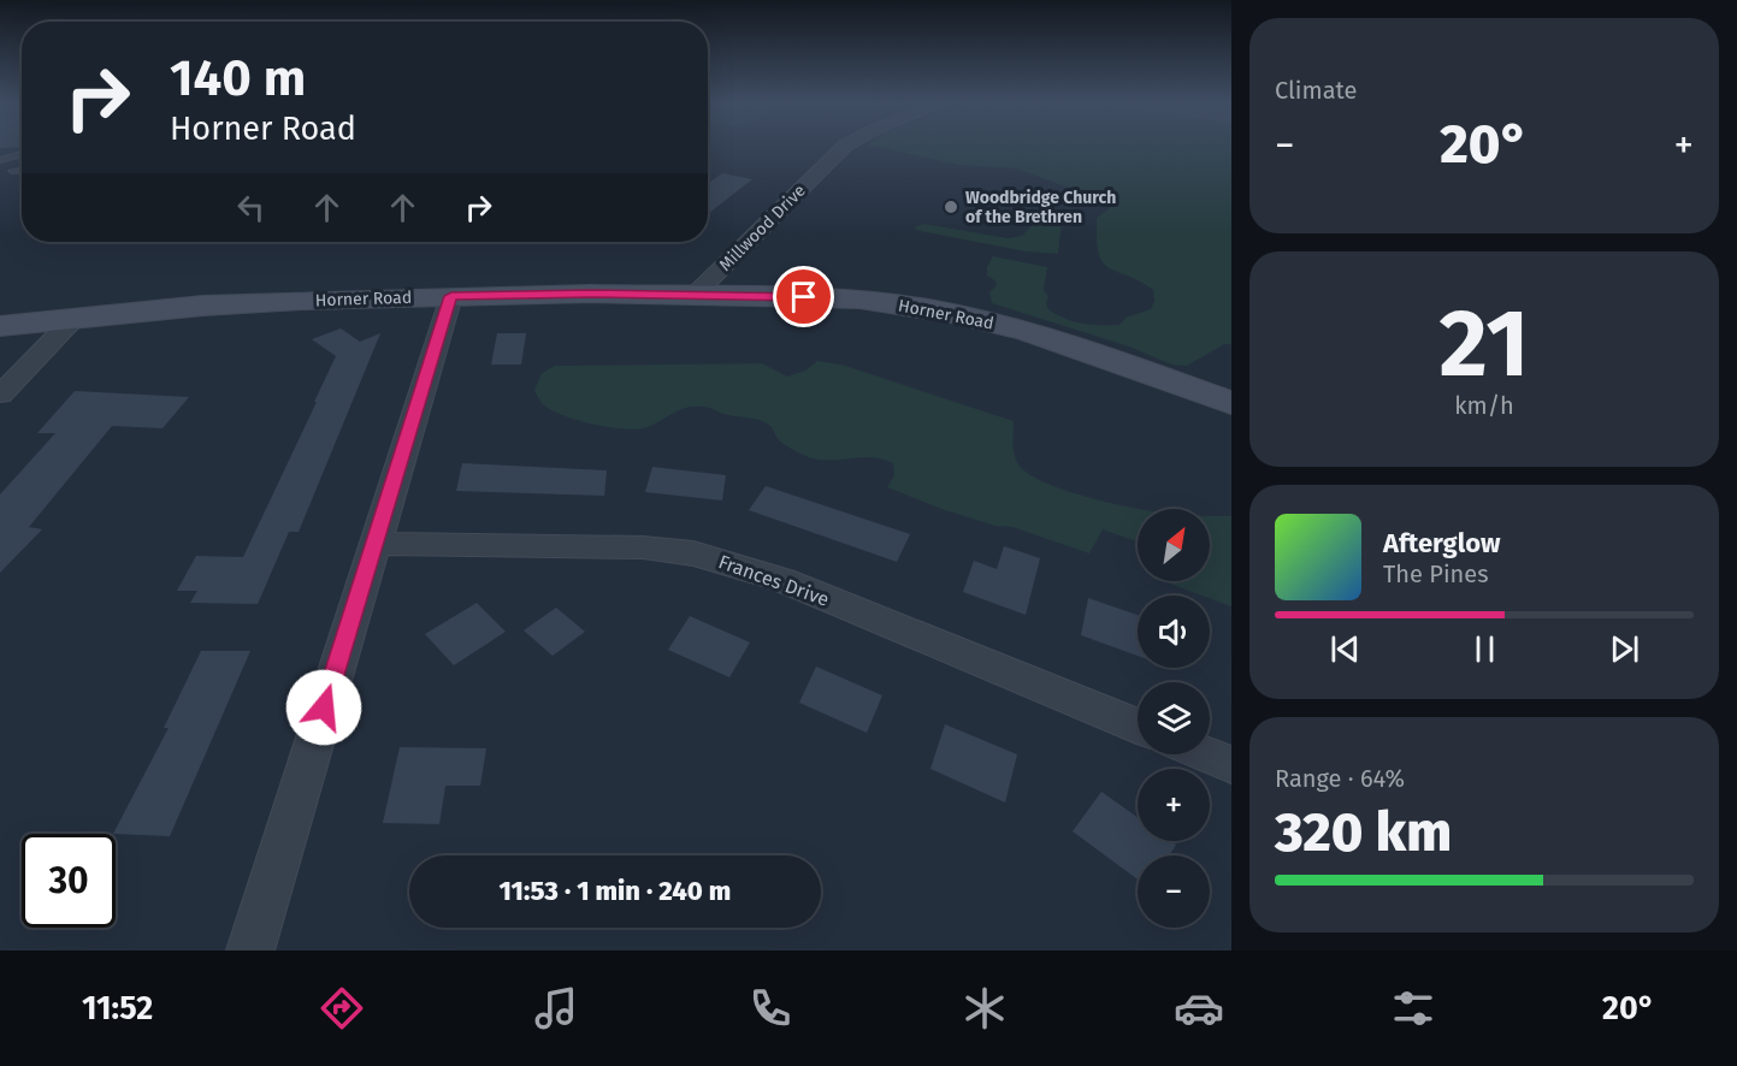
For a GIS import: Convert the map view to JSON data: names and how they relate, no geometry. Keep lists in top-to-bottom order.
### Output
{
  "streets": {
    "main road": ["Horner Road"],
    "street": ["Millwood Drive", "Frances Drive"]
  },
  "crossings": [
    ["Millwood Drive", "Horner Road"]
  ],
  "places": ["Woodbridge Church of the Brethren"],
  "north": "top right",
  "page": {
    "tile": [
      "Climate",
      ["21", "km/h"],
      ["Range · 64%", "320 km"]
    ],
    "turn": ["140 m", "Horner Road"],
    "heat": ["−", "20°", "+"],
    "map_buttons": ["+", "−"],
    "song": ["Afterglow", "The Pines"],
    "limit": "30",
    "trip": "11:53 · 1 min · 240 m",
    "tabs": ["11:52", "20°"]
  }
}
